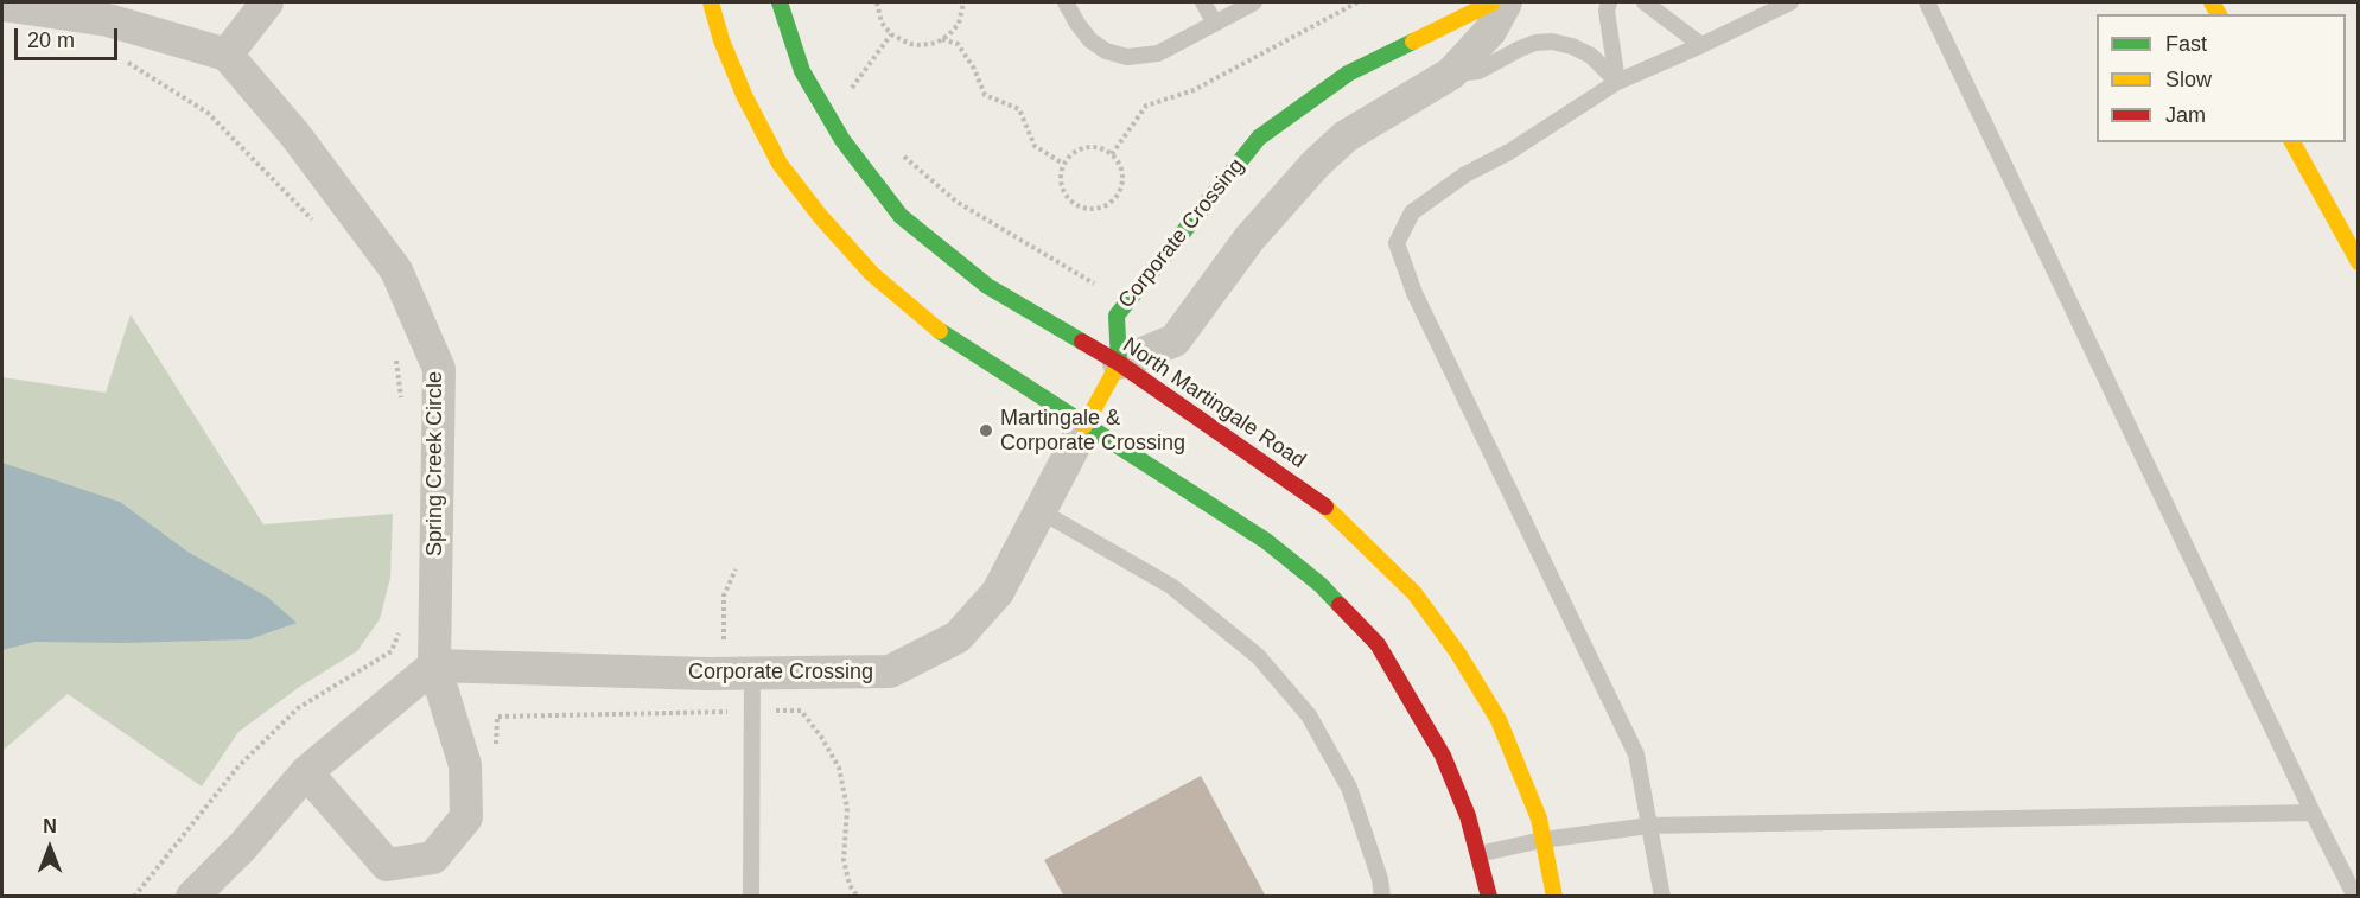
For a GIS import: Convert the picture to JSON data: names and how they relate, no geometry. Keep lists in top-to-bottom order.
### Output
{
  "streets": {
    "main road": ["Corporate Crossing", "North Martingale Road"],
    "street": ["Spring Creek Circle"]
  },
  "crossings": [
    ["Corporate Crossing", "North Martingale Road"],
    ["Corporate Crossing", "Spring Creek Circle"]
  ],
  "places": ["Martingale & Corporate Crossing"],
  "legend": ["Fast", "Slow", "Jam"],
  "scale_bar": "20 m",
  "north": "top"
}
